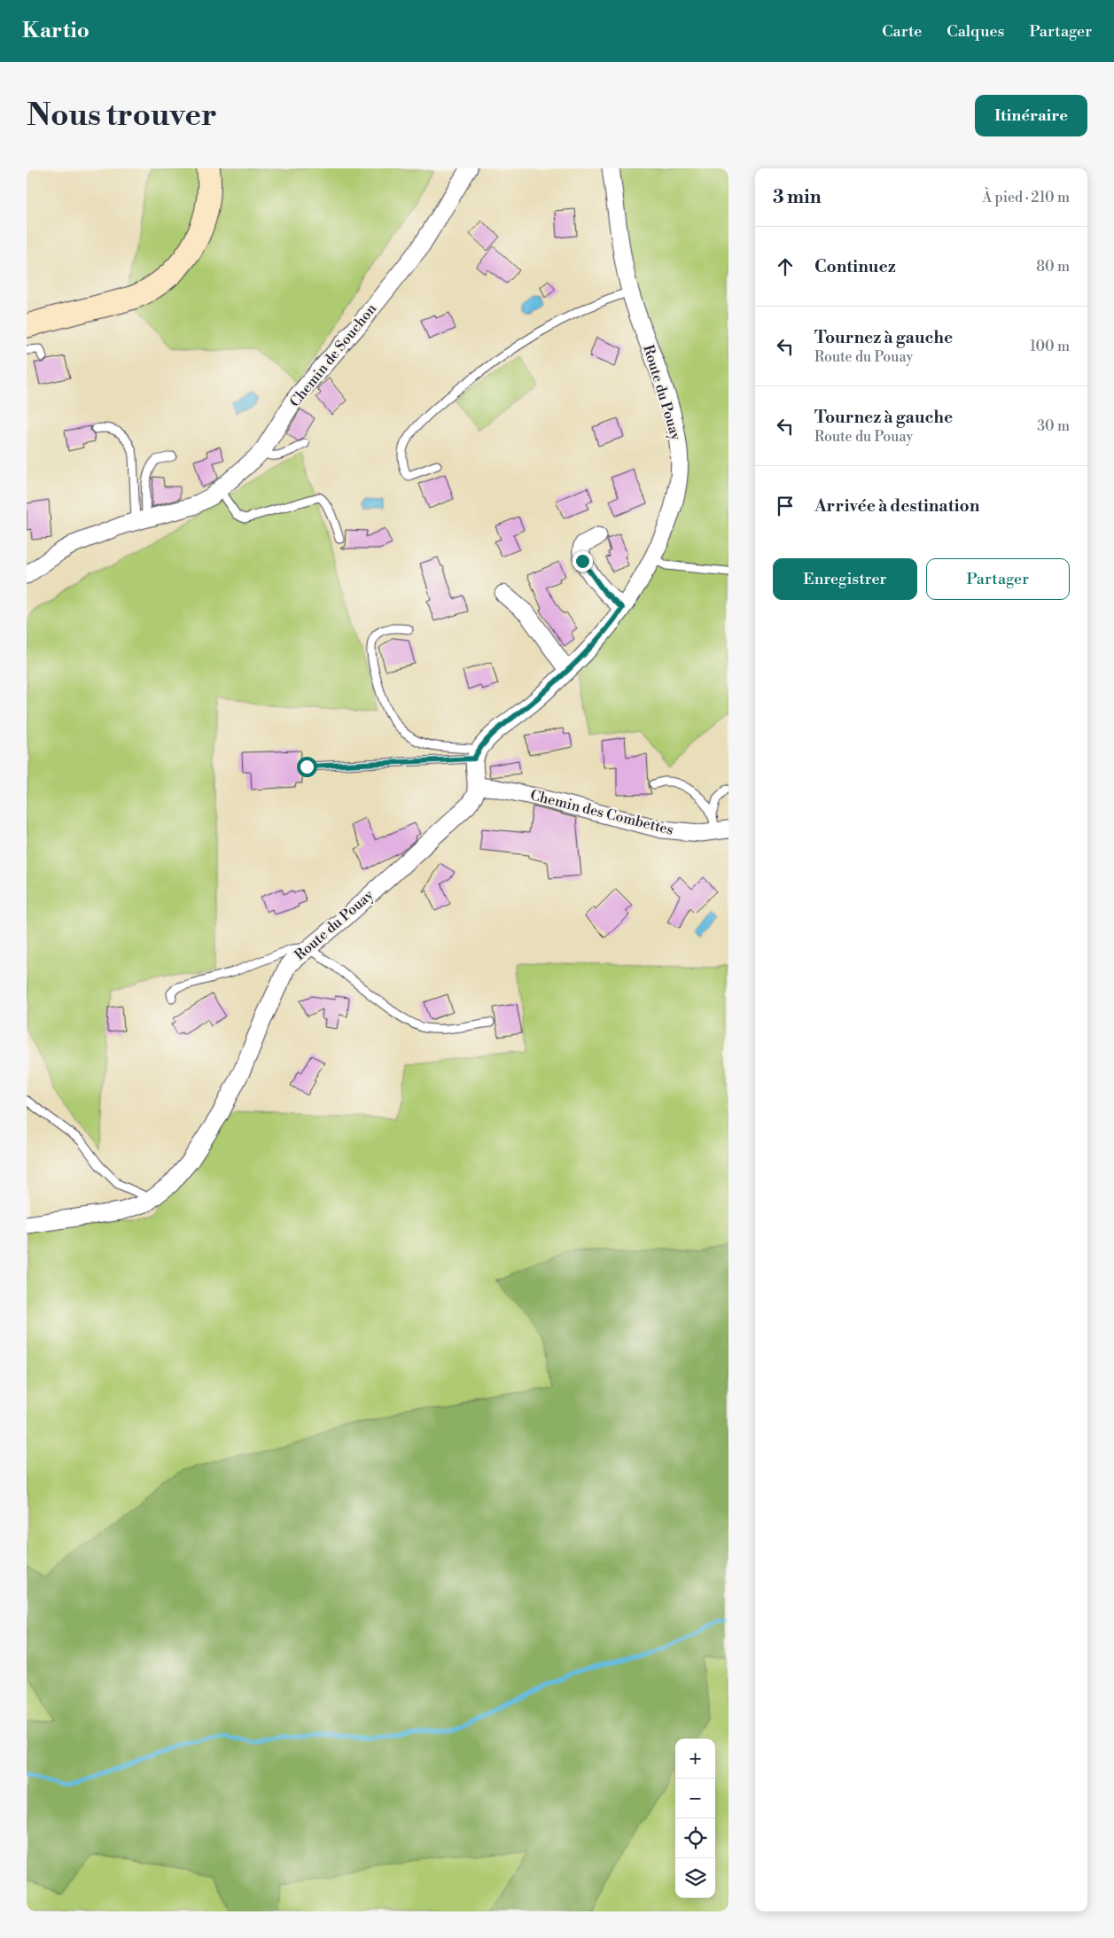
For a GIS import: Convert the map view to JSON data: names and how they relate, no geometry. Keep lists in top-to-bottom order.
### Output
{
  "streets": {
    "street": ["Chemin de Souchon", "Route du Pouay", "Chemin des Combettes"]
  },
  "crossings": [
    ["Route du Pouay", "Chemin des Combettes"]
  ],
  "page": {
    "header": "Kartio",
    "nav": ["Carte", "Calques", "Partager"],
    "buttons": [
      "Itinéraire",
      ["Enregistrer", "Partager"]
    ],
    "title": "Nous trouver",
    "heading": ["3 min", "À pied · 210 m"],
    "list": [
      ["Continuez", "80 m"],
      ["Tournez à gauche", "Route du Pouay", "100 m"],
      ["Tournez à gauche", "Route du Pouay", "30 m"],
      "Arrivée à destination"
    ],
    "map_buttons": ["+", "−"]
  }
}
